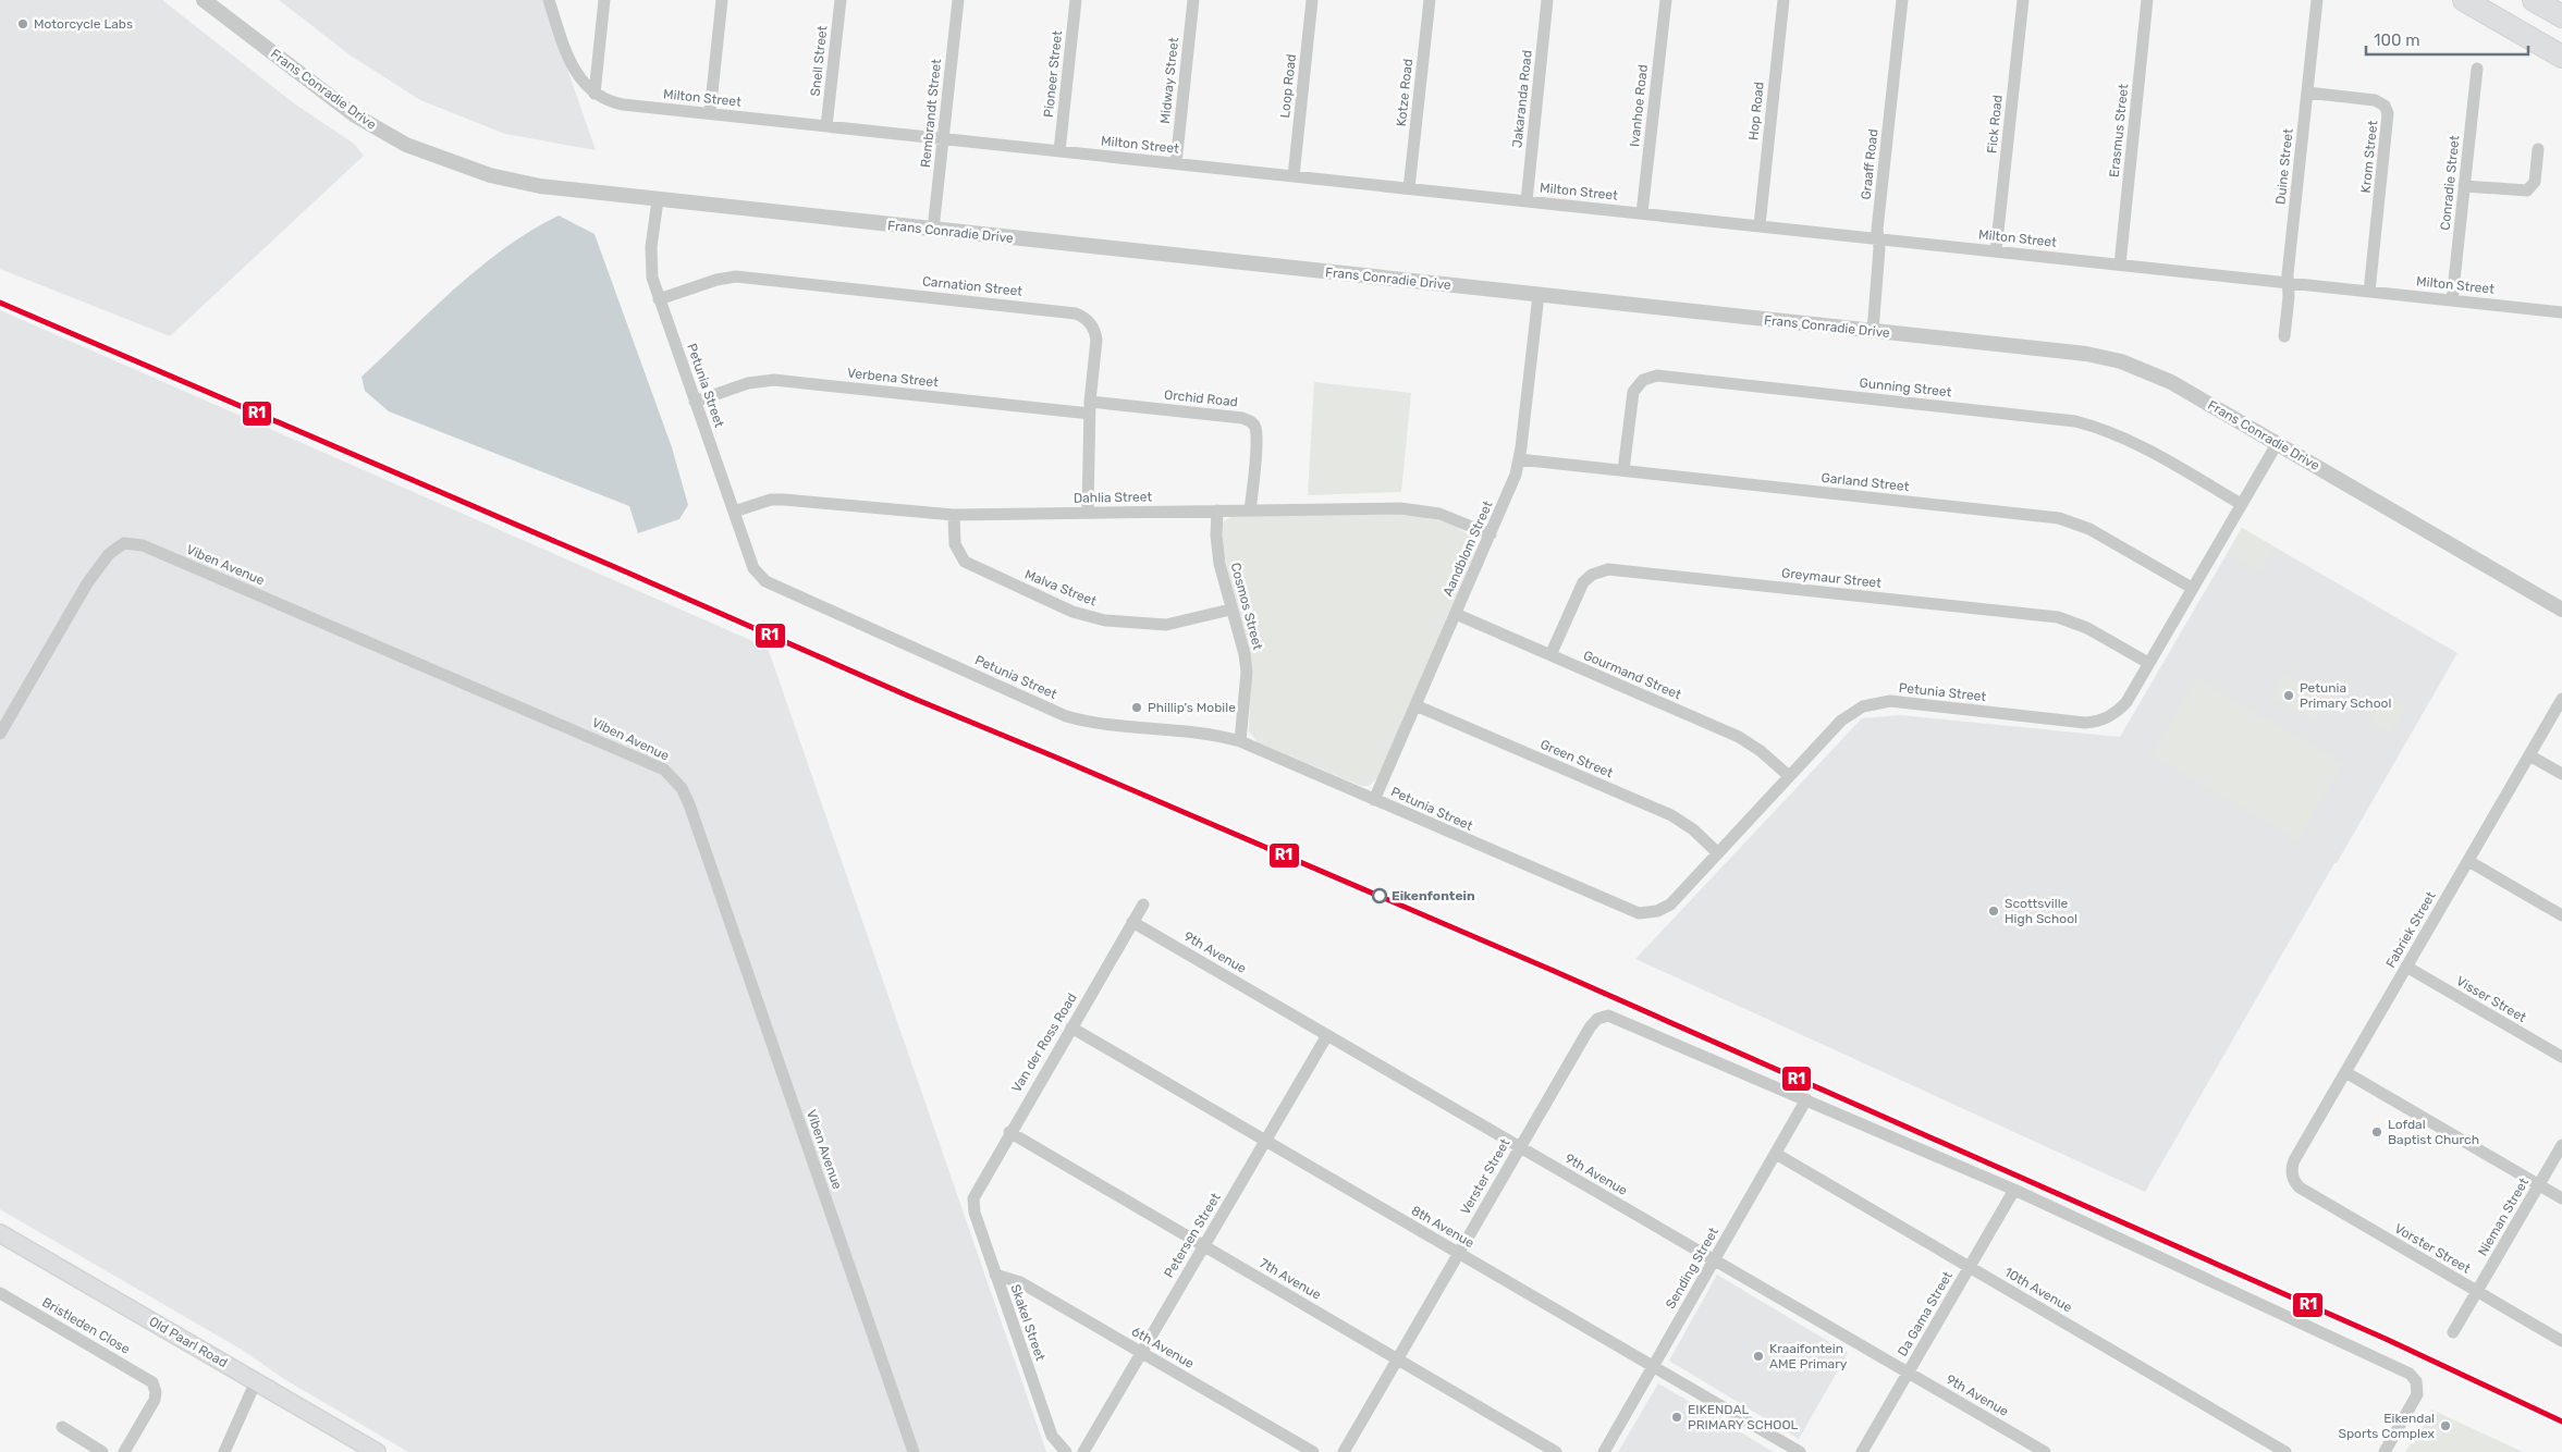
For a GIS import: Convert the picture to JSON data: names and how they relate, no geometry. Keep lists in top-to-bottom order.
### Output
{
  "streets": {
    "main road": ["Old Paarl Road"],
    "street": [
      "Snell Street",
      "Pioneer Street",
      "Midway Street",
      "Loop Road",
      "Frans Conradie Drive",
      "Kotze Road",
      "Milton Street",
      "Jakaranda Road",
      "Ivanhoe Road",
      "Hop Road",
      "Rembrandt Street",
      "Fick Road",
      "Erasmus Street",
      "Krom Street",
      "Graaff Road",
      "Duine Street",
      "Conradie Street",
      "Carnation Street",
      "Verbena Street",
      "Petunia Street",
      "Gunning Street",
      "Orchid Road",
      "Garland Street",
      "Dahlia Street",
      "Aandblom Street",
      "Viben Avenue",
      "Greymaur Street",
      "Malva Street",
      "Cosmos Street",
      "Gourmand Street",
      "Green Street",
      "Fabriek Street",
      "9th Avenue",
      "Visser Street",
      "Van der Ross Road",
      "Verster Street",
      "Nieman Street",
      "8th Avenue",
      "Petersen Street",
      "Vorster Street",
      "Sending Street",
      "7th Avenue",
      "10th Avenue",
      "Da Gama Street",
      "Skakel Street",
      "Bristleden Close",
      "6th Avenue"
    ]
  },
  "crossings": [
    ["Snell Street", "Milton Street"],
    ["Pioneer Street", "Milton Street"],
    ["Midway Street", "Milton Street"],
    ["Loop Road", "Milton Street"],
    ["Frans Conradie Drive", "Rembrandt Street"],
    ["Frans Conradie Drive", "Graaff Road"],
    ["Frans Conradie Drive", "Petunia Street"],
    ["Frans Conradie Drive", "Aandblom Street"],
    ["Kotze Road", "Milton Street"],
    ["Milton Street", "Jakaranda Road"],
    ["Milton Street", "Ivanhoe Road"],
    ["Milton Street", "Hop Road"],
    ["Milton Street", "Rembrandt Street"],
    ["Milton Street", "Fick Road"],
    ["Milton Street", "Erasmus Street"],
    ["Milton Street", "Krom Street"],
    ["Milton Street", "Graaff Road"],
    ["Milton Street", "Duine Street"],
    ["Milton Street", "Conradie Street"],
    ["Krom Street", "Duine Street"],
    ["Carnation Street", "Verbena Street"],
    ["Carnation Street", "Petunia Street"],
    ["Carnation Street", "Orchid Road"],
    ["Carnation Street", "Dahlia Street"],
    ["Verbena Street", "Petunia Street"],
    ["Verbena Street", "Orchid Road"],
    ["Petunia Street", "Gunning Street"],
    ["Petunia Street", "Garland Street"],
    ["Petunia Street", "Dahlia Street"],
    ["Petunia Street", "Aandblom Street"],
    ["Petunia Street", "Greymaur Street"],
    ["Petunia Street", "Cosmos Street"],
    ["Petunia Street", "Gourmand Street"],
    ["Petunia Street", "Green Street"],
    ["Gunning Street", "Garland Street"],
    ["Orchid Road", "Dahlia Street"],
    ["Garland Street", "Aandblom Street"],
    ["Dahlia Street", "Aandblom Street"],
    ["Dahlia Street", "Malva Street"],
    ["Dahlia Street", "Cosmos Street"],
    ["Aandblom Street", "Gourmand Street"],
    ["Aandblom Street", "Green Street"],
    ["Greymaur Street", "Gourmand Street"],
    ["Malva Street", "Cosmos Street"],
    ["Fabriek Street", "Visser Street"],
    ["Fabriek Street", "Vorster Street"],
    ["9th Avenue", "Van der Ross Road"],
    ["9th Avenue", "Verster Street"],
    ["9th Avenue", "Petersen Street"],
    ["9th Avenue", "Sending Street"],
    ["9th Avenue", "Da Gama Street"],
    ["Van der Ross Road", "8th Avenue"],
    ["Van der Ross Road", "7th Avenue"],
    ["Van der Ross Road", "Skakel Street"],
    ["Verster Street", "8th Avenue"],
    ["Verster Street", "Sending Street"],
    ["Verster Street", "7th Avenue"],
    ["Nieman Street", "Vorster Street"],
    ["8th Avenue", "Petersen Street"],
    ["8th Avenue", "Sending Street"],
    ["Petersen Street", "7th Avenue"],
    ["Petersen Street", "6th Avenue"],
    ["Sending Street", "10th Avenue"],
    ["10th Avenue", "Da Gama Street"],
    ["Skakel Street", "6th Avenue"]
  ],
  "places": [
    "Motorcycle Labs",
    "Petunia Primary School",
    "Phillip's Mobile",
    "Eikenfontein",
    "Scottsville High School",
    "Lofdal Baptist Church",
    "Kraaifontein AME Primary",
    "EIKENDAL PRIMARY SCHOOL",
    "Eikendal Sports Complex"
  ],
  "lines": ["transit line R1"],
  "scale_bar": "100 m"
}
